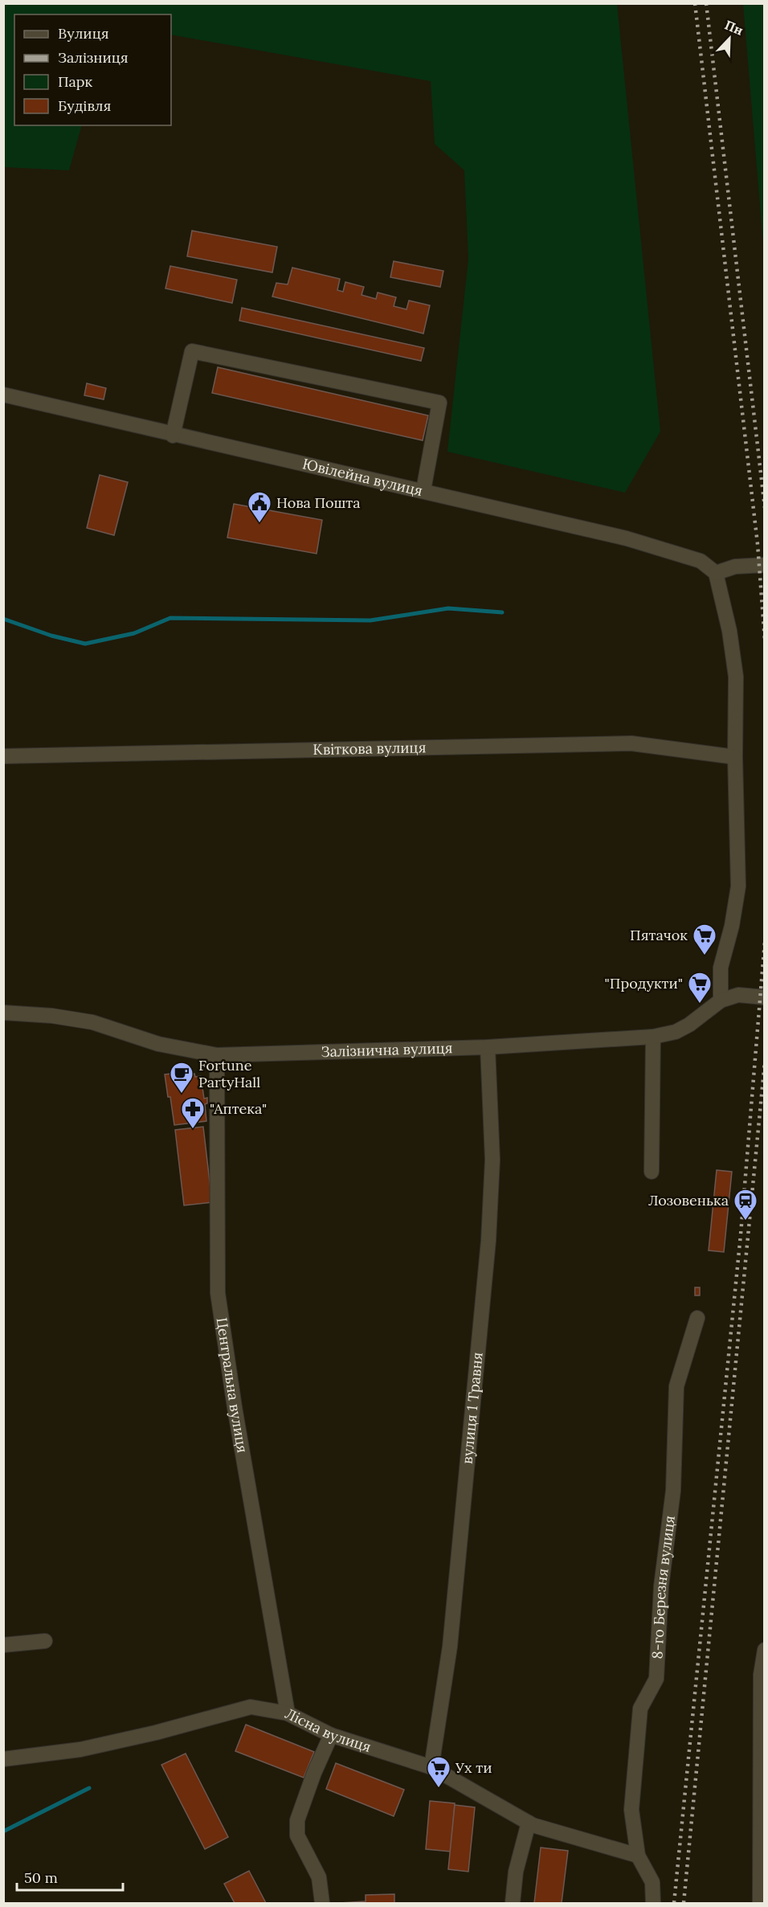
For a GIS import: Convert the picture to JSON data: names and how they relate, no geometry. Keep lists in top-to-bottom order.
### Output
{
  "streets": {
    "street": [
      "Ювілейна вулиця",
      "Квіткова вулиця",
      "Залізнична вулиця",
      "Центральна вулиця",
      "вулиця 1 Травня",
      "8-го Березня вулиця",
      "Лісна вулиця"
    ]
  },
  "crossings": [
    ["Залізнична вулиця", "Центральна вулиця"],
    ["Залізнична вулиця", "вулиця 1 Травня"],
    ["Центральна вулиця", "Лісна вулиця"],
    ["вулиця 1 Травня", "Лісна вулиця"],
    ["8-го Березня вулиця", "Лісна вулиця"]
  ],
  "places": {
    "public building": ["Нова Пошта"],
    "supermarket": ["Пятачок", "\"Продукти\"", "Ух ти"],
    "cafe": ["Fortune PartyHall"],
    "pharmacy": ["\"Аптека\""],
    "station": ["Лозовенька"]
  },
  "legend": [
    "Вулиця",
    "Залізниця",
    "Парк",
    "Будівля"
  ],
  "scale_bar": "50 m",
  "north": "top right"
}
